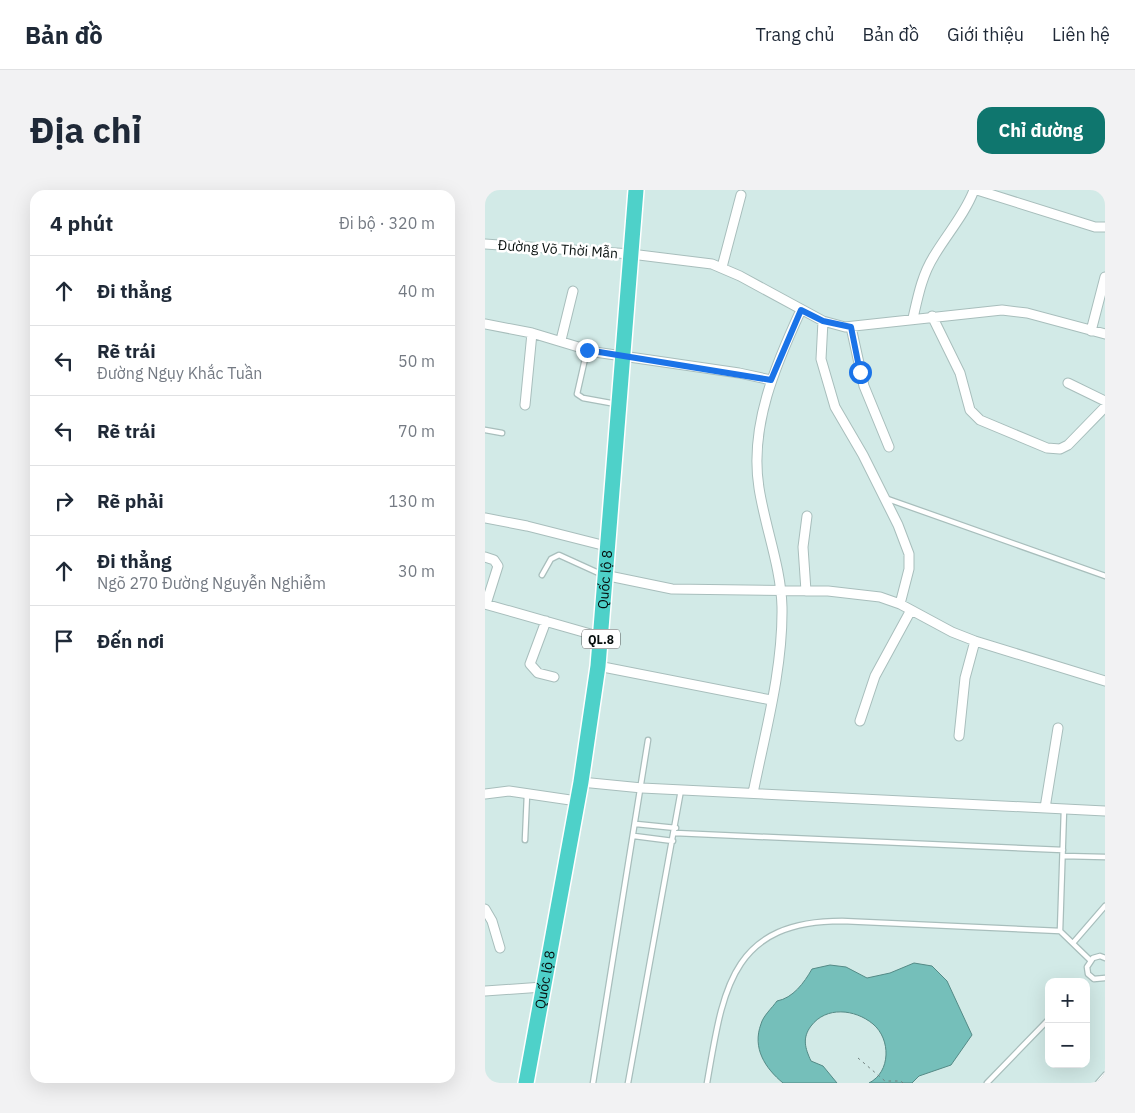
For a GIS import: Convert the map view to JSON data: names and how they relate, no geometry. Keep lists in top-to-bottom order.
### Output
{
  "streets": {
    "highway": ["Quốc lộ 8", "QL.8"],
    "street": ["Đường Võ Thời Mẫn"]
  },
  "crossings": [
    ["Đường Võ Thời Mẫn", "Quốc lộ 8"]
  ],
  "page": {
    "header": "Bản đồ",
    "nav": [
      "Trang chủ",
      "Bản đồ",
      "Giới thiệu",
      "Liên hệ"
    ],
    "title": "Địa chỉ",
    "buttons": "Chỉ đường",
    "heading": ["4 phút", "Đi bộ · 320 m"],
    "list": [
      ["Đi thẳng", "40 m"],
      ["Rẽ trái", "Đường Ngụy Khắc Tuần", "50 m"],
      ["Rẽ trái", "70 m"],
      ["Rẽ phải", "130 m"],
      ["Đi thẳng", "Ngõ 270 Đường Nguyễn Nghiễm", "30 m"],
      "Đến nơi"
    ],
    "map_buttons": ["+", "−"]
  }
}
